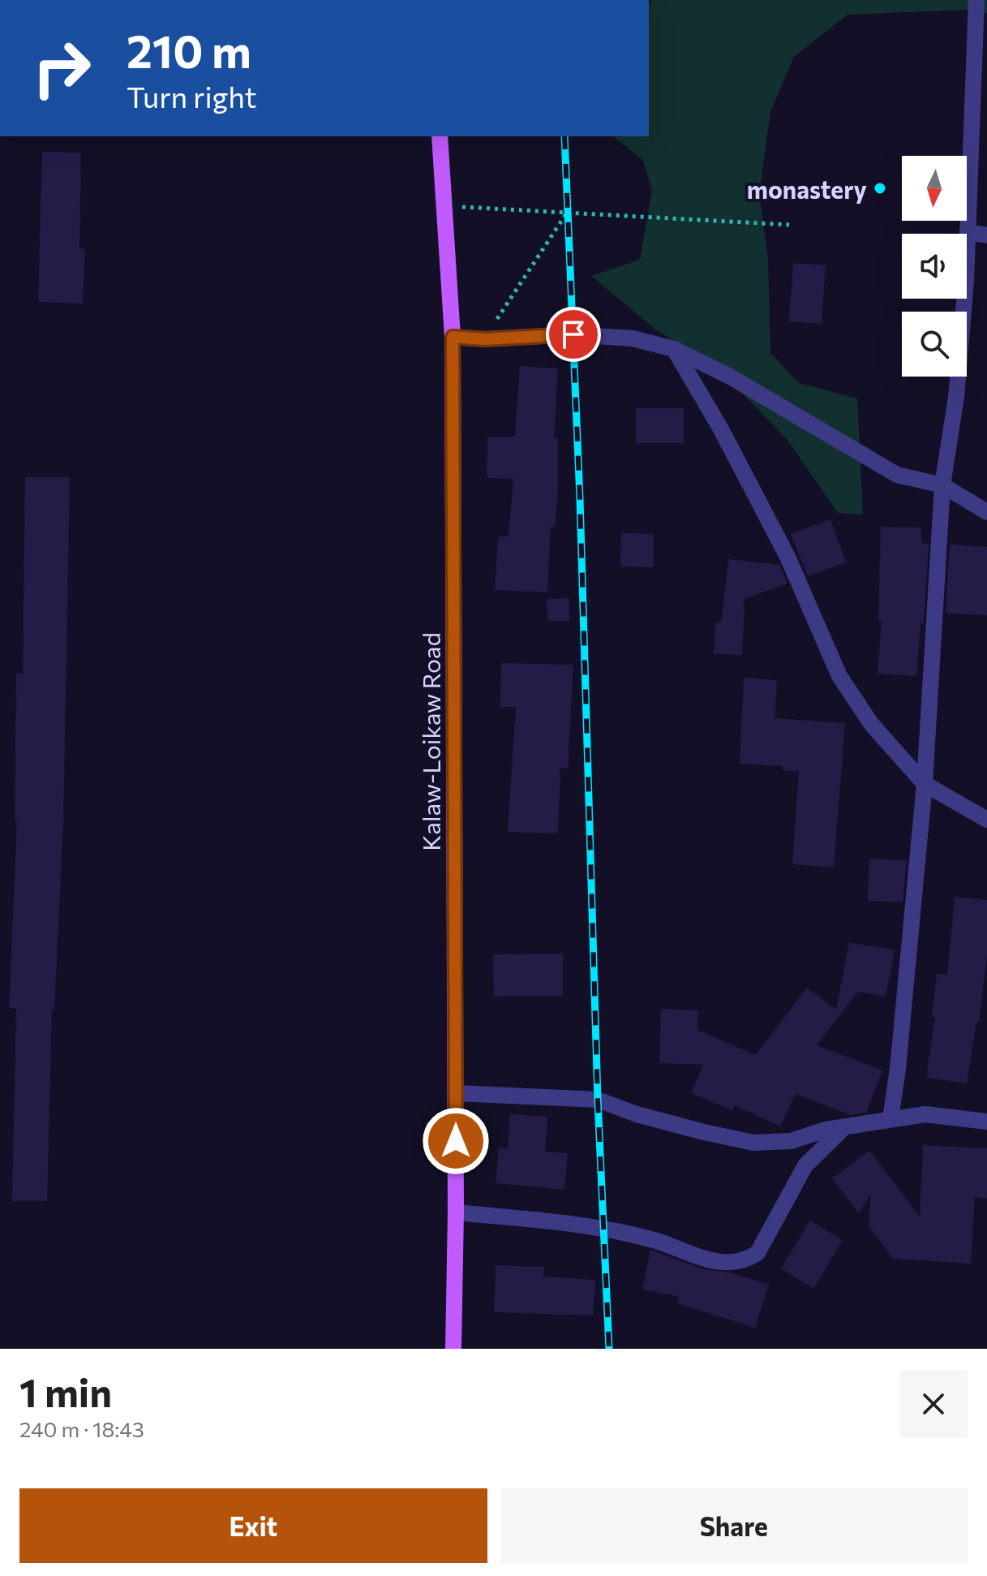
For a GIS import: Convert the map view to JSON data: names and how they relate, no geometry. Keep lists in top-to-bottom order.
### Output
{
  "streets": {
    "main road": ["Kalaw-Loikaw Road"]
  },
  "places": ["monastery"],
  "north": "bottom",
  "page": {
    "turn": ["210 m", "Turn right"],
    "heading": ["1 min", "240 m · 18:43"],
    "buttons": ["Exit", "Share"]
  }
}
